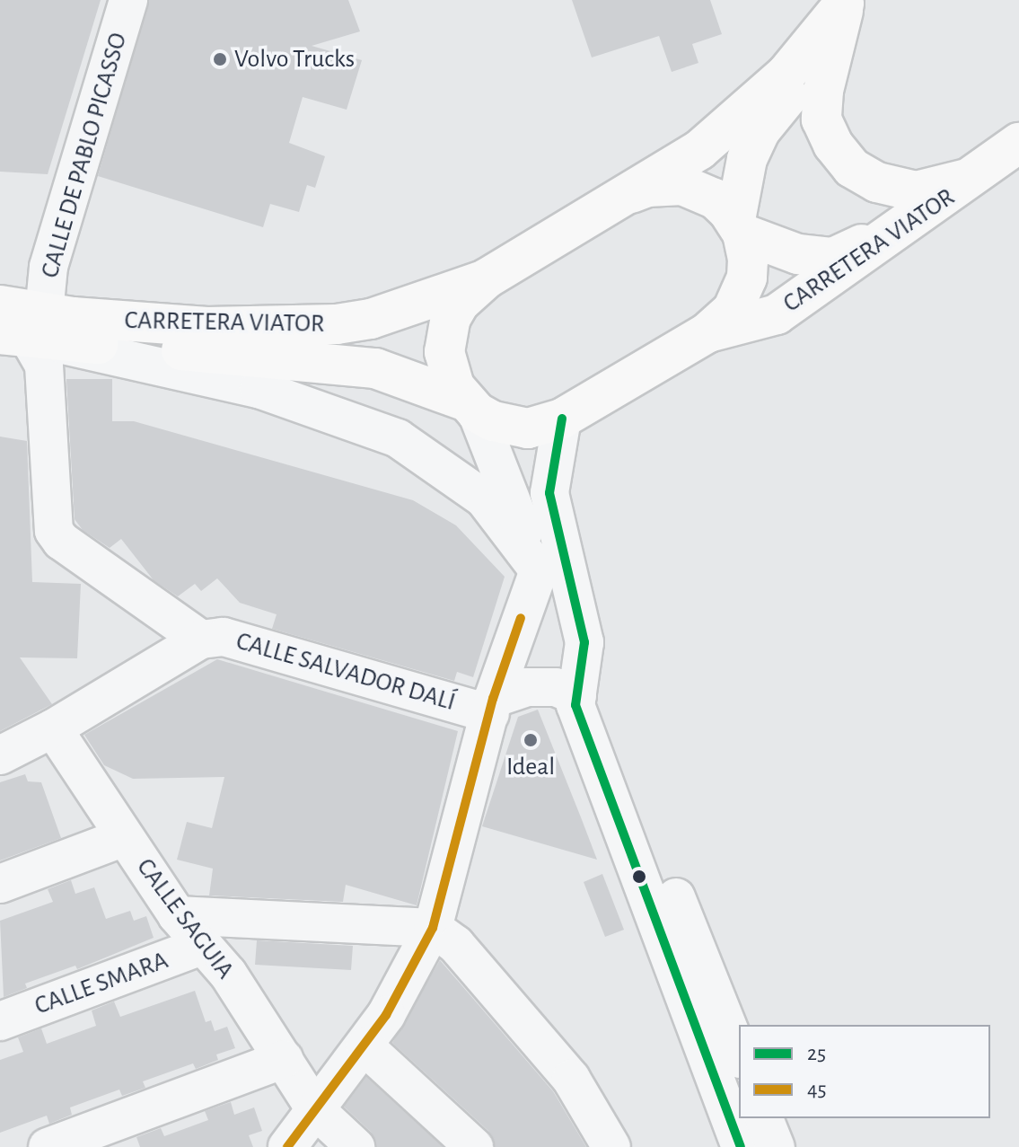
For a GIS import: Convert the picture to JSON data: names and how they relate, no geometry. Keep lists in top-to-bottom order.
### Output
{
  "streets": {
    "main road": ["CARRETERA VIATOR"],
    "street": [
      "CALLE DE PABLO PICASSO",
      "CALLE SALVADOR DALÍ",
      "CALLE SAGUIA",
      "CALLE SMARA"
    ]
  },
  "crossings": [
    ["CALLE DE PABLO PICASSO", "CARRETERA VIATOR"],
    ["CALLE DE PABLO PICASSO", "CALLE SALVADOR DALÍ"],
    ["CARRETERA VIATOR", "CALLE SALVADOR DALÍ"],
    ["CALLE SALVADOR DALÍ", "CALLE SAGUIA"],
    ["CALLE SAGUIA", "CALLE SMARA"]
  ],
  "places": ["Volvo Trucks", "Ideal"],
  "lines": ["transit line 25", "transit line 45"],
  "legend": ["25", "45"]
}
